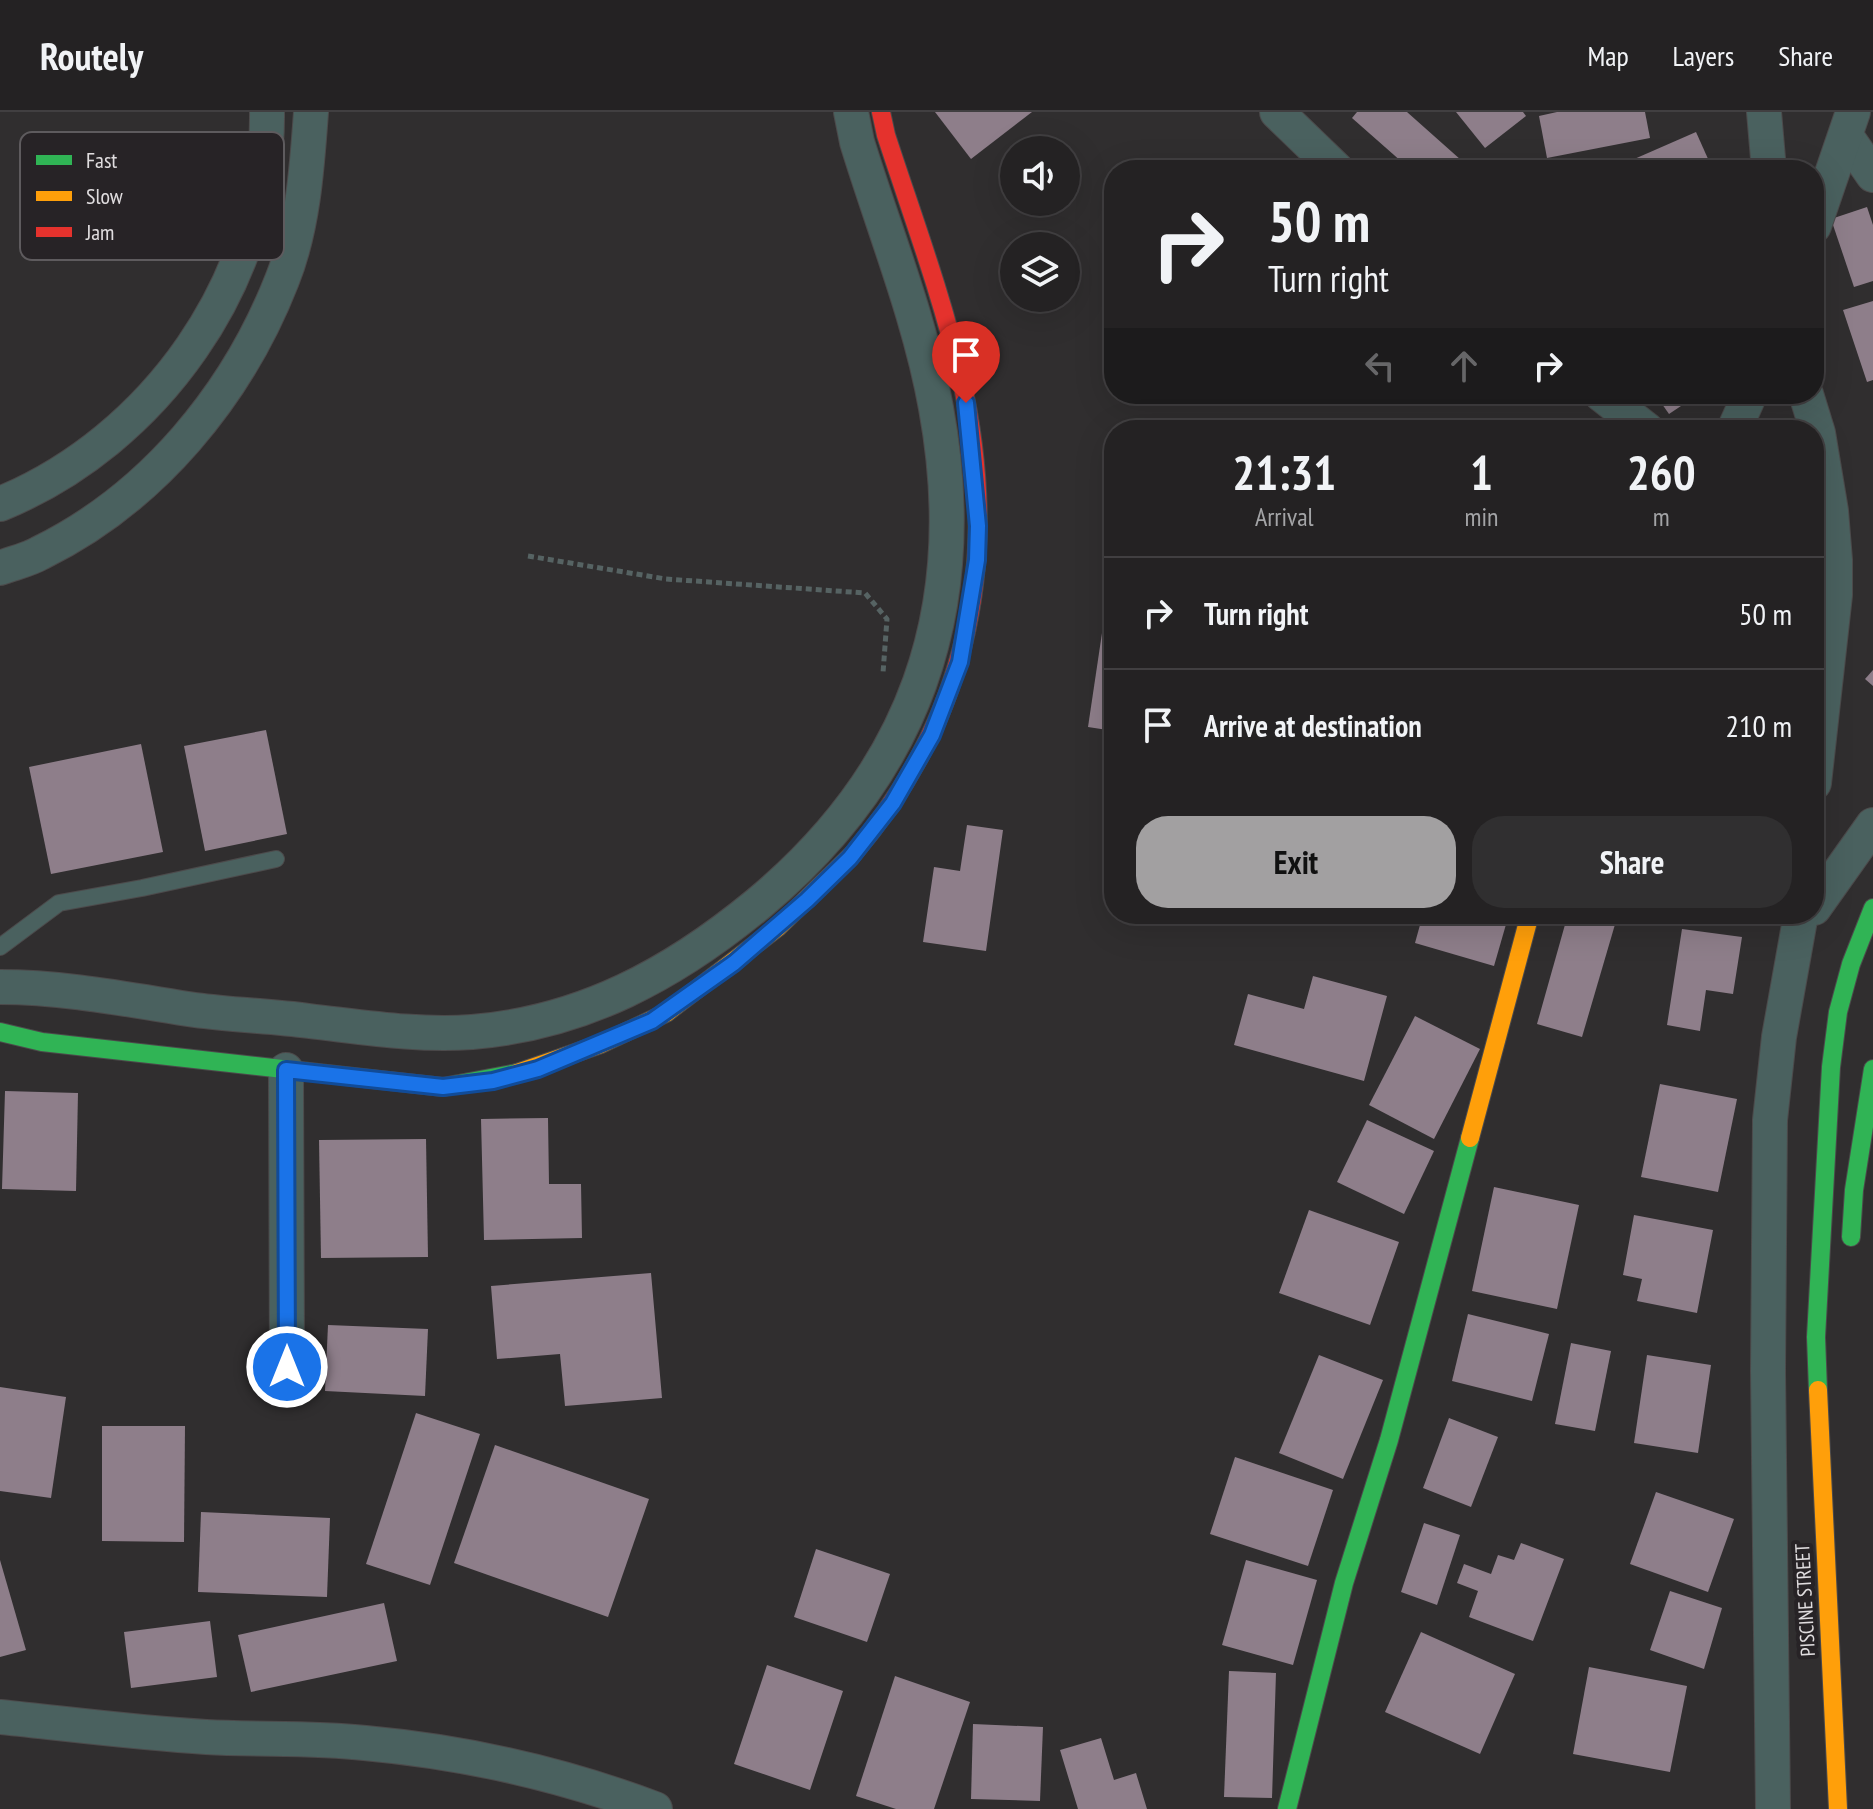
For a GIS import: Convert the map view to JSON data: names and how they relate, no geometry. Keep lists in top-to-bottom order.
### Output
{
  "streets": {
    "main road": ["PISCINE STREET"]
  },
  "legend": ["Fast", "Slow", "Jam"],
  "page": {
    "header": "Routely",
    "nav": ["Map", "Layers", "Share"],
    "turn": ["50 m", "Turn right"],
    "eta": [
      "21:31",
      "Arrival",
      "1",
      "min",
      "260",
      "m"
    ],
    "list": [
      {
        "name": "Turn right",
        "value": "50 m"
      },
      {
        "name": "Arrive at destination",
        "value": "210 m"
      }
    ],
    "buttons": ["Exit", "Share"]
  }
}
